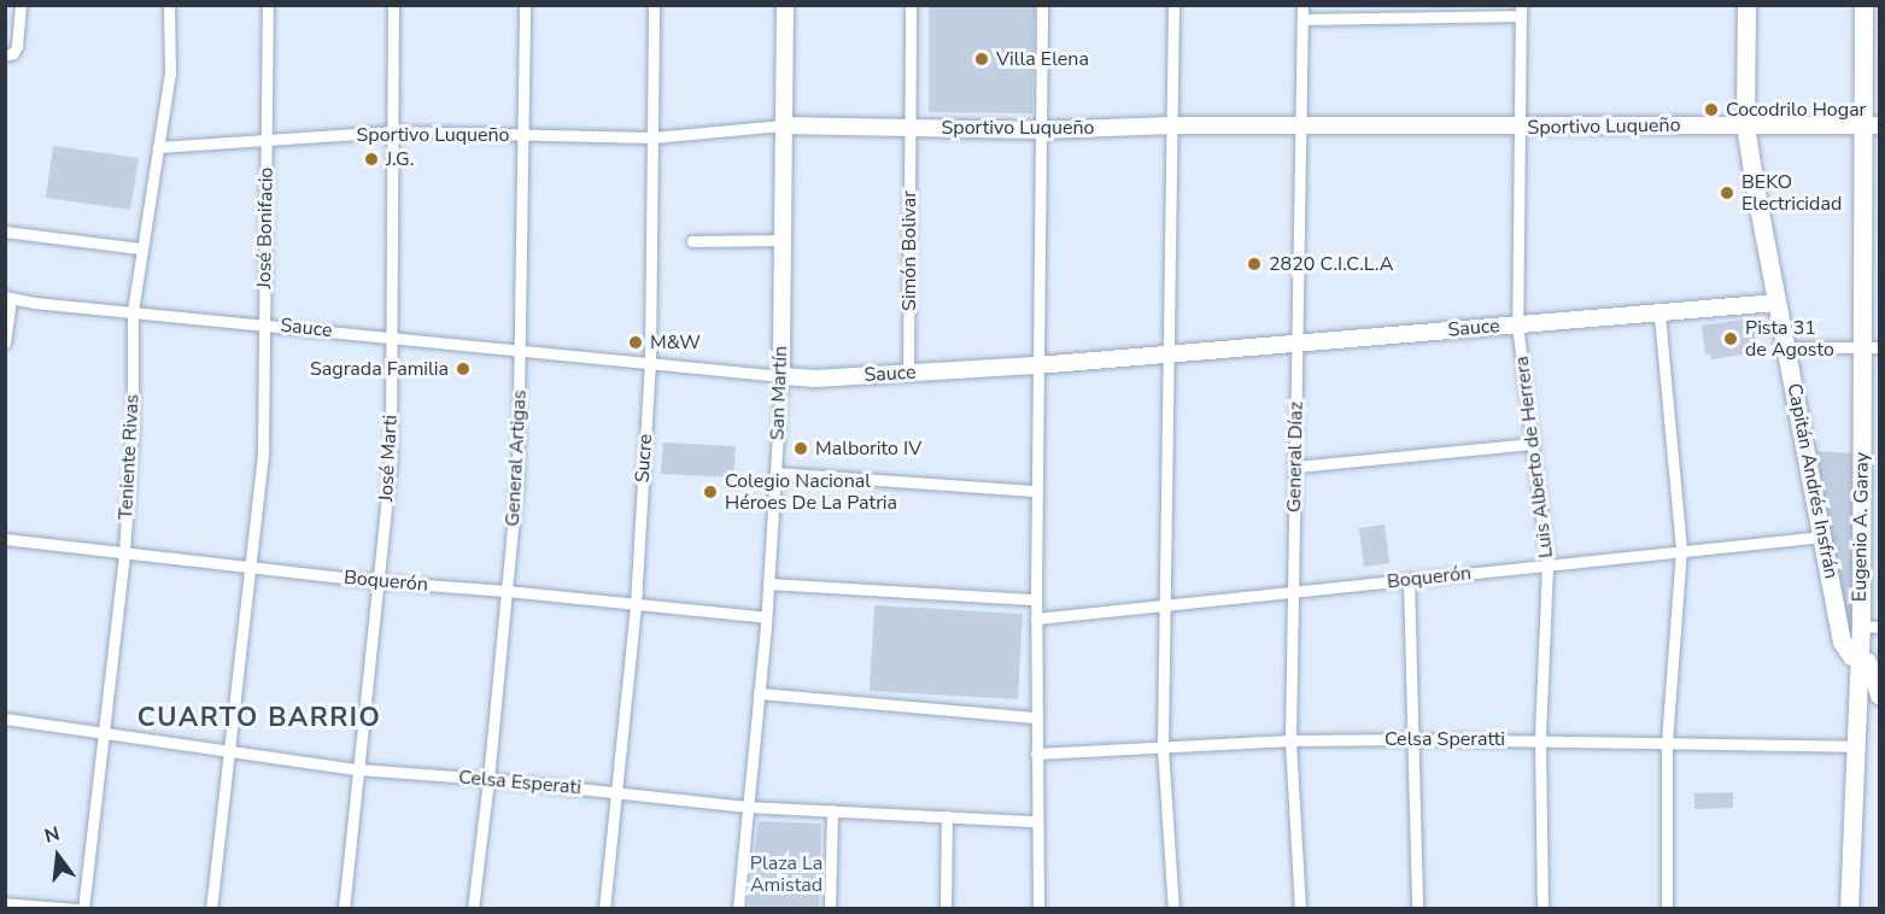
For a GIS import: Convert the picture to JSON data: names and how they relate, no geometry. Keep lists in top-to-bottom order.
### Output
{
  "streets": {
    "main road": ["Capitán Andrés Insfrán", "Eugenio A. Garay"],
    "street": [
      "Sportivo Luqueño",
      "José Bonifacio",
      "Simón Bolivar",
      "Sauce",
      "San Martín",
      "Teniente Rivas",
      "General Díaz",
      "Luis Alberto de Herrera",
      "José Marti",
      "General Artigas",
      "Sucre",
      "Boquerón",
      "Celsa Speratti",
      "Celsa Esperati"
    ]
  },
  "crossings": [
    ["Sportivo Luqueño", "José Bonifacio"],
    ["Sportivo Luqueño", "Simón Bolivar"],
    ["Sportivo Luqueño", "San Martín"],
    ["Sportivo Luqueño", "Teniente Rivas"],
    ["Sportivo Luqueño", "General Díaz"],
    ["Sportivo Luqueño", "Luis Alberto de Herrera"],
    ["Sportivo Luqueño", "José Marti"],
    ["Sportivo Luqueño", "General Artigas"],
    ["Sportivo Luqueño", "Sucre"],
    ["Sportivo Luqueño", "Capitán Andrés Insfrán"],
    ["Sportivo Luqueño", "Eugenio A. Garay"],
    ["José Bonifacio", "Sauce"],
    ["José Bonifacio", "Boquerón"],
    ["José Bonifacio", "Celsa Esperati"],
    ["Simón Bolivar", "Sauce"],
    ["Sauce", "San Martín"],
    ["Sauce", "Teniente Rivas"],
    ["Sauce", "General Díaz"],
    ["Sauce", "Luis Alberto de Herrera"],
    ["Sauce", "José Marti"],
    ["Sauce", "General Artigas"],
    ["Sauce", "Sucre"],
    ["Sauce", "Capitán Andrés Insfrán"],
    ["San Martín", "Boquerón"],
    ["San Martín", "Celsa Esperati"],
    ["Teniente Rivas", "Boquerón"],
    ["Teniente Rivas", "Celsa Esperati"],
    ["General Díaz", "Boquerón"],
    ["General Díaz", "Celsa Speratti"],
    ["Luis Alberto de Herrera", "Boquerón"],
    ["Luis Alberto de Herrera", "Celsa Speratti"],
    ["José Marti", "Boquerón"],
    ["José Marti", "Celsa Esperati"],
    ["General Artigas", "Boquerón"],
    ["General Artigas", "Celsa Esperati"],
    ["Sucre", "Boquerón"],
    ["Sucre", "Celsa Esperati"],
    ["Capitán Andrés Insfrán", "Eugenio A. Garay"],
    ["Capitán Andrés Insfrán", "Boquerón"]
  ],
  "districts": ["CUARTO BARRIO"],
  "parks": ["Plaza La Amistad"],
  "places": [
    "Villa Elena",
    "Cocodrilo Hogar",
    "J.G.",
    "BEKO Electricidad",
    "2820 C.I.C.L.A",
    "Pista 31 de Agosto",
    "M&W",
    "Sagrada Familia",
    "Malborito IV",
    "Colegio Nacional Héroes De La Patria"
  ],
  "north": "top"
}
